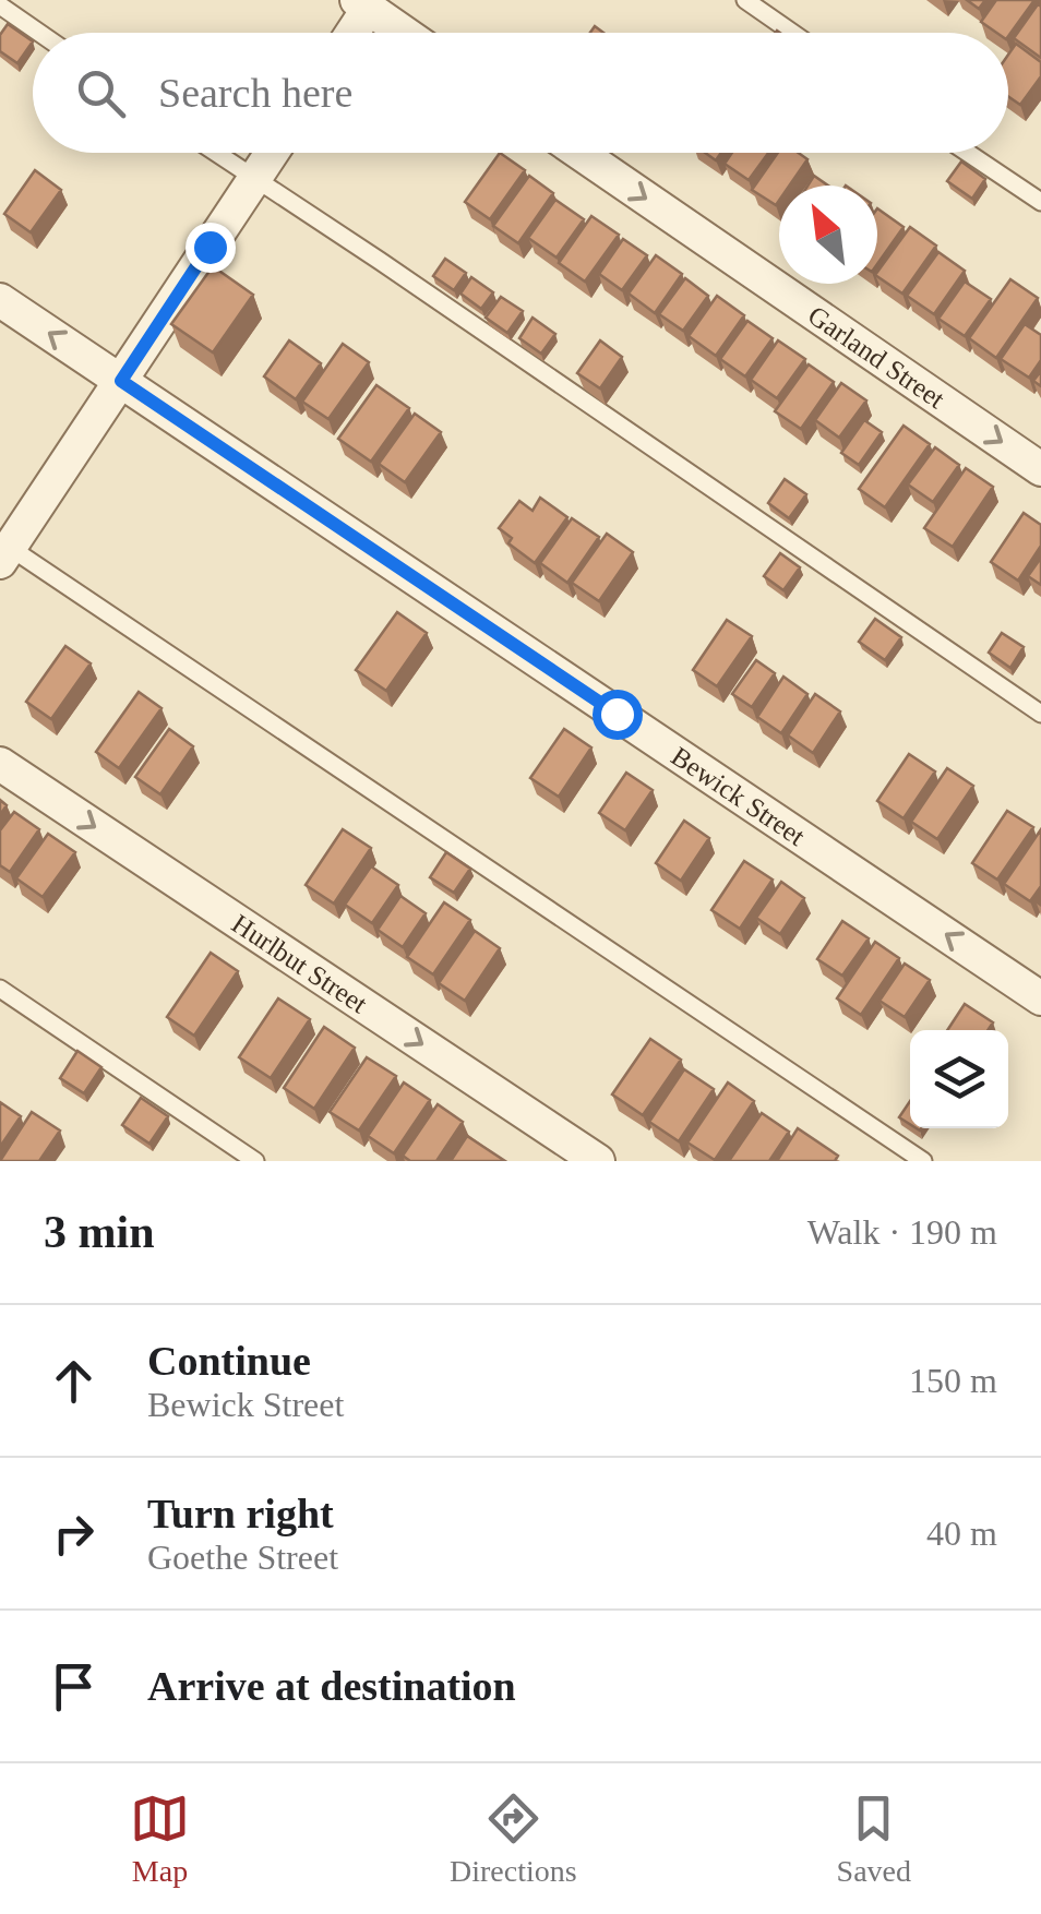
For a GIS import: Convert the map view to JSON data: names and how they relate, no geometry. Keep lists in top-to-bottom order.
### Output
{
  "streets": {
    "street": ["Garland Street", "Bewick Street", "Hurlbut Street"]
  },
  "one_way": ["Garland Street", "Bewick Street", "Hurlbut Street"],
  "north": "top left",
  "page": {
    "search": "Search here",
    "heading": ["3 min", "Walk · 190 m"],
    "list": [
      ["Continue", "Bewick Street", "150 m"],
      ["Turn right", "Goethe Street", "40 m"],
      "Arrive at destination"
    ],
    "nav": ["Map", "Directions", "Saved"]
  }
}
